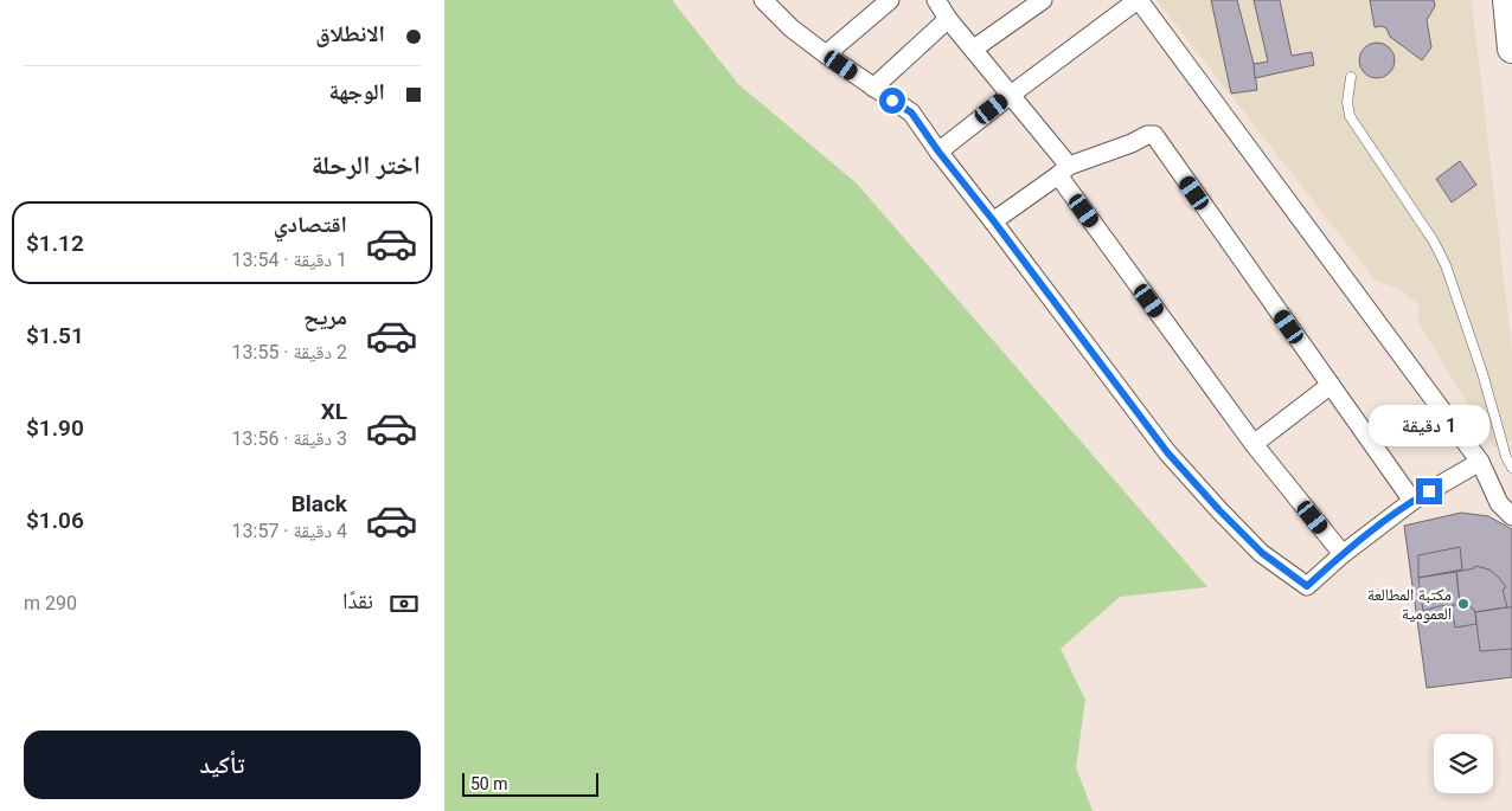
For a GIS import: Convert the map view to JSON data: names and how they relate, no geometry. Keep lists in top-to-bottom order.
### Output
{
  "places": ["مكتبة المطالعة العمومية"],
  "scale_bar": "50 m",
  "page": {
    "banner": ["الانطلاق", "الوجهة"],
    "heading": "اختر الرحلة",
    "list": [
      {
        "name": "اقتصادي",
        "note": "1 دقيقة · 13:54",
        "value": "$1.12"
      },
      {
        "name": "مريح",
        "note": "2 دقيقة · 13:55",
        "value": "$1.51"
      },
      {
        "name": "XL",
        "note": "3 دقيقة · 13:56",
        "value": "$1.90"
      },
      {
        "name": "Black",
        "note": "4 دقيقة · 13:57",
        "value": "$1.06"
      }
    ],
    "bubble": "1 دقيقة",
    "pay": ["نقدًا", "290 m"],
    "buttons": "تأكيد",
    "scale": "50 m"
  }
}
